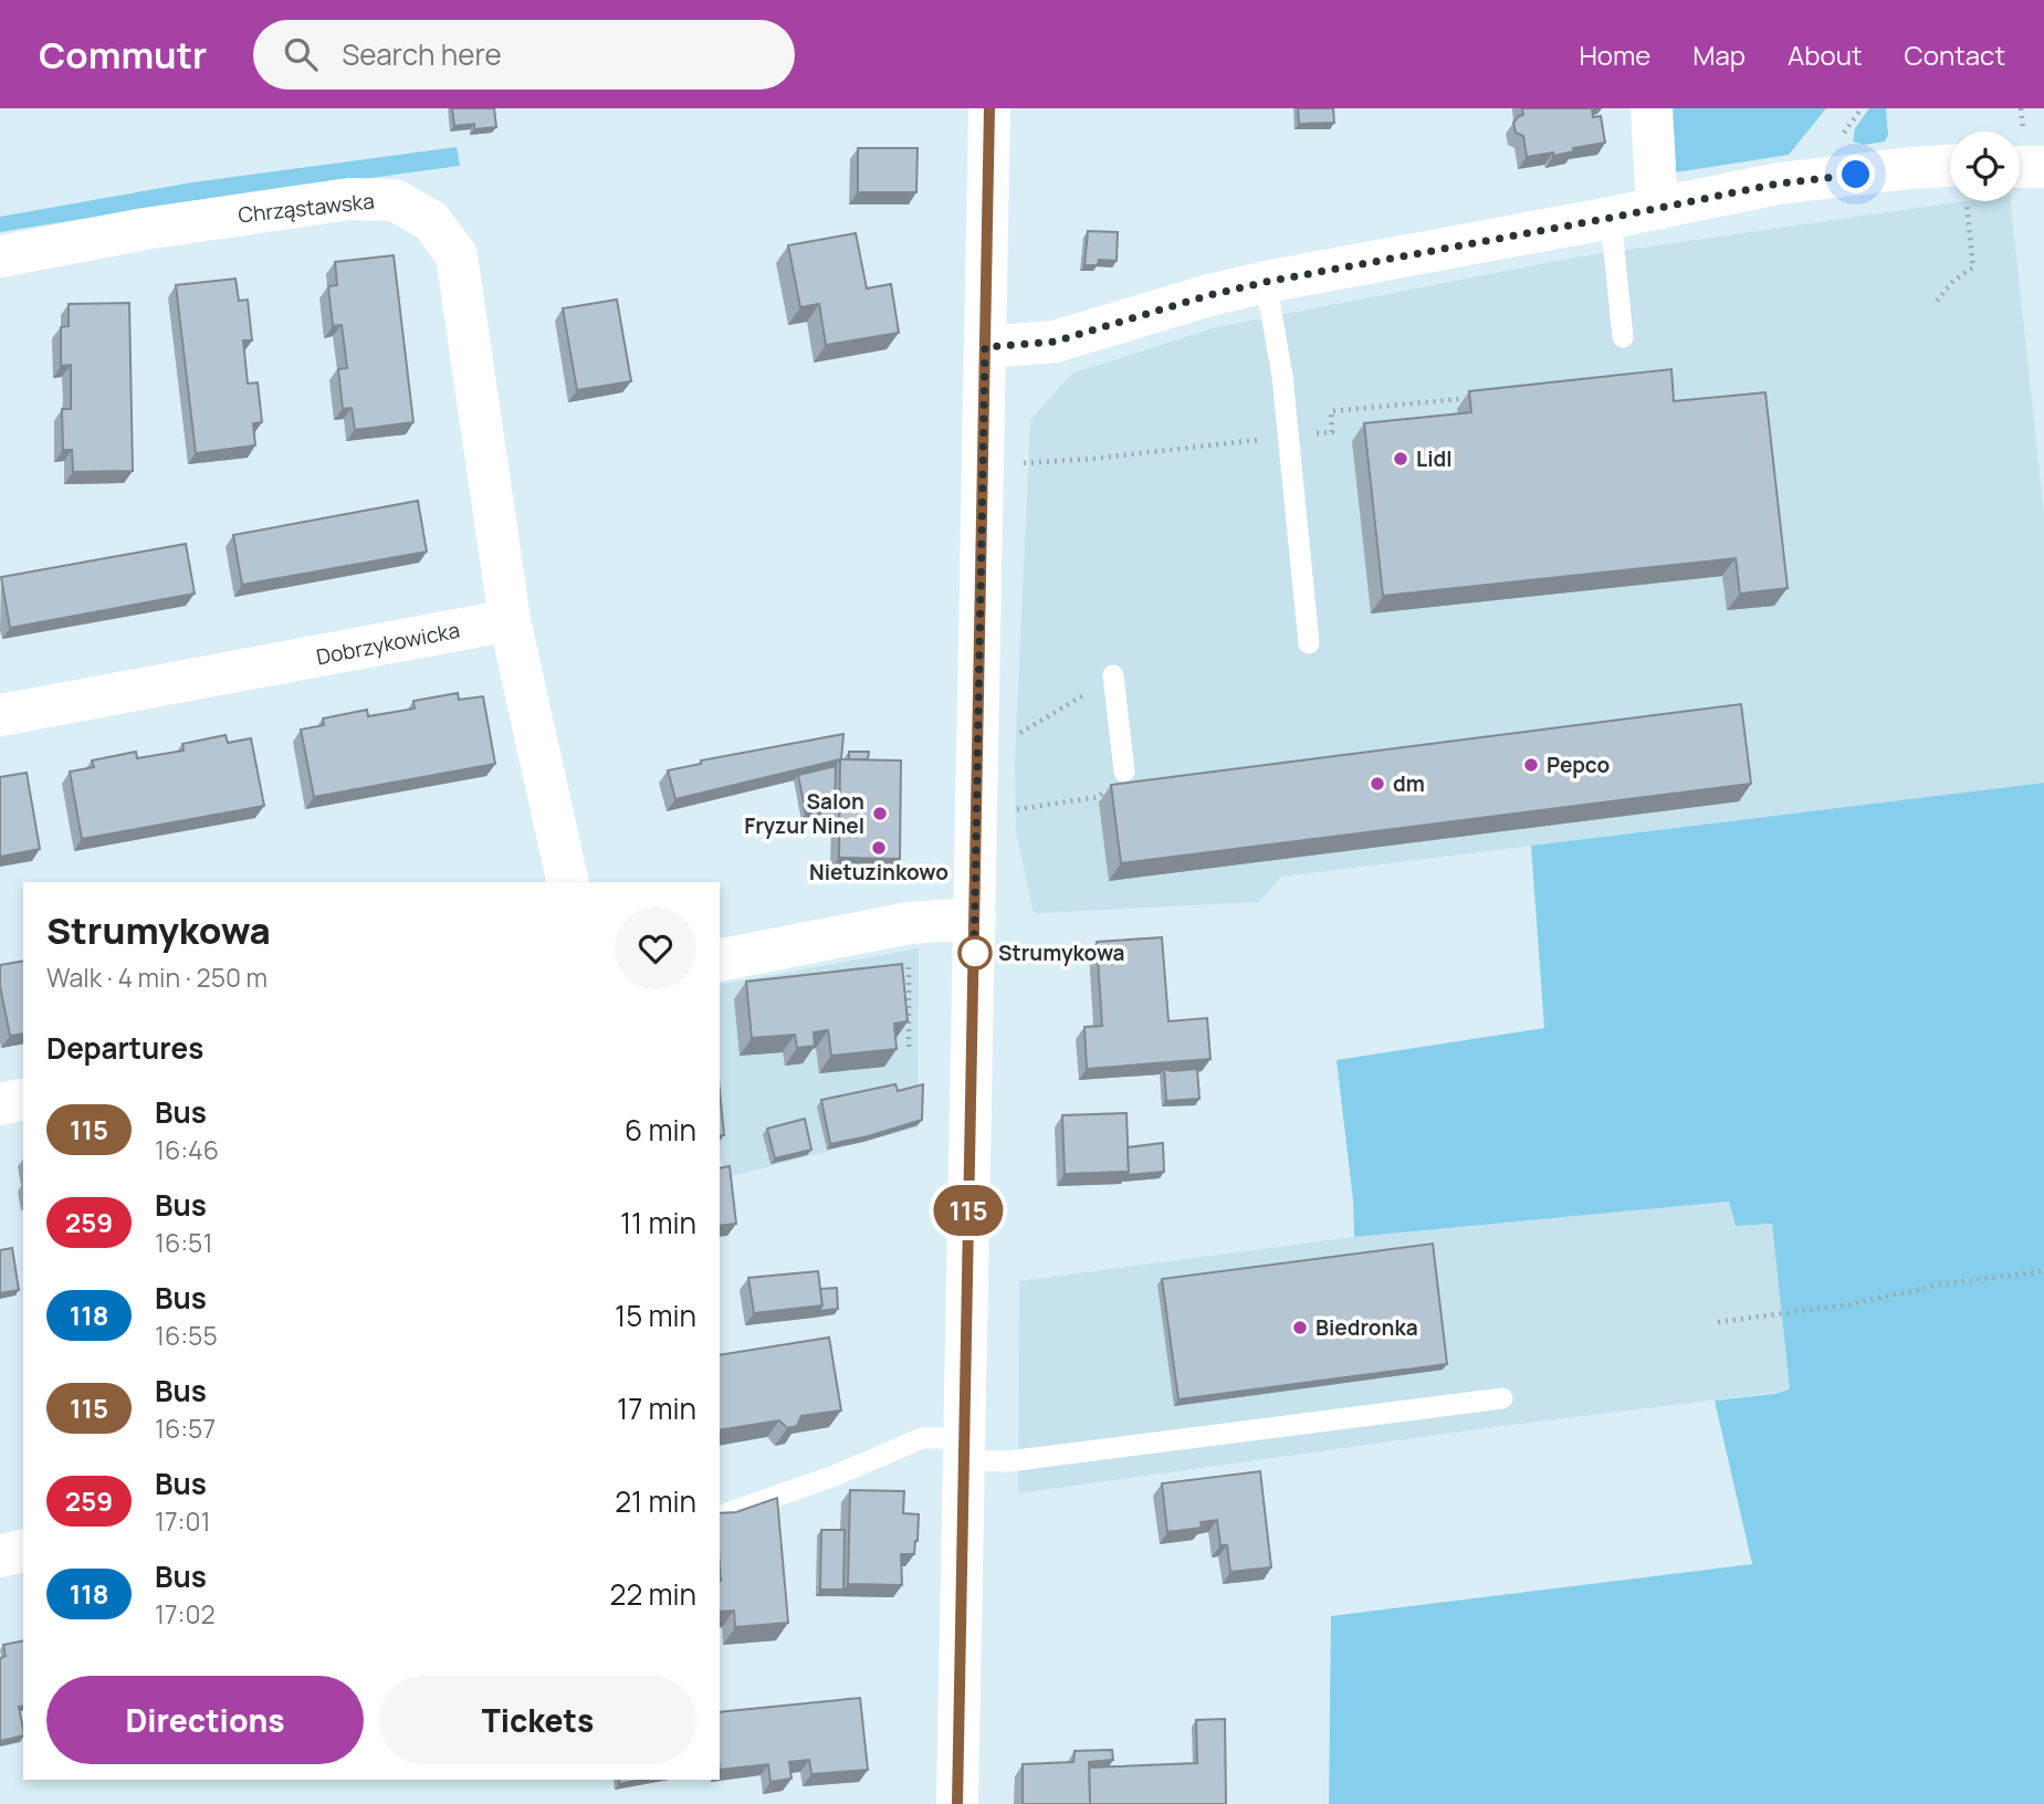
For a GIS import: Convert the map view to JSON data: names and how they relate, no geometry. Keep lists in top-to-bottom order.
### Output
{
  "streets": {
    "street": ["Chrząstawska", "Dobrzykowicka"]
  },
  "crossings": [
    ["Chrząstawska", "Dobrzykowicka"]
  ],
  "places": [
    "Lidl",
    "Pepco",
    "dm",
    "Salon Fryzur Ninel",
    "Nietuzinkowo",
    "Strumykowa",
    "Biedronka"
  ],
  "lines": ["bus line 115"],
  "page": {
    "header": "Commutr",
    "search": "Search here",
    "nav": [
      "Home",
      "Map",
      "About",
      "Contact"
    ],
    "on_map": "115",
    "heading": [
      ["Strumykowa", "Walk · 4 min · 250 m"],
      "Departures"
    ],
    "list": [
      {
        "mark": "115",
        "name": "Bus",
        "note": "16:46",
        "value": "6 min"
      },
      {
        "mark": "259",
        "name": "Bus",
        "note": "16:51",
        "value": "11 min"
      },
      {
        "mark": "118",
        "name": "Bus",
        "note": "16:55",
        "value": "15 min"
      },
      {
        "mark": "115",
        "name": "Bus",
        "note": "16:57",
        "value": "17 min"
      },
      {
        "mark": "259",
        "name": "Bus",
        "note": "17:01",
        "value": "21 min"
      },
      {
        "mark": "118",
        "name": "Bus",
        "note": "17:02",
        "value": "22 min"
      }
    ],
    "buttons": ["Directions", "Tickets"]
  }
}
